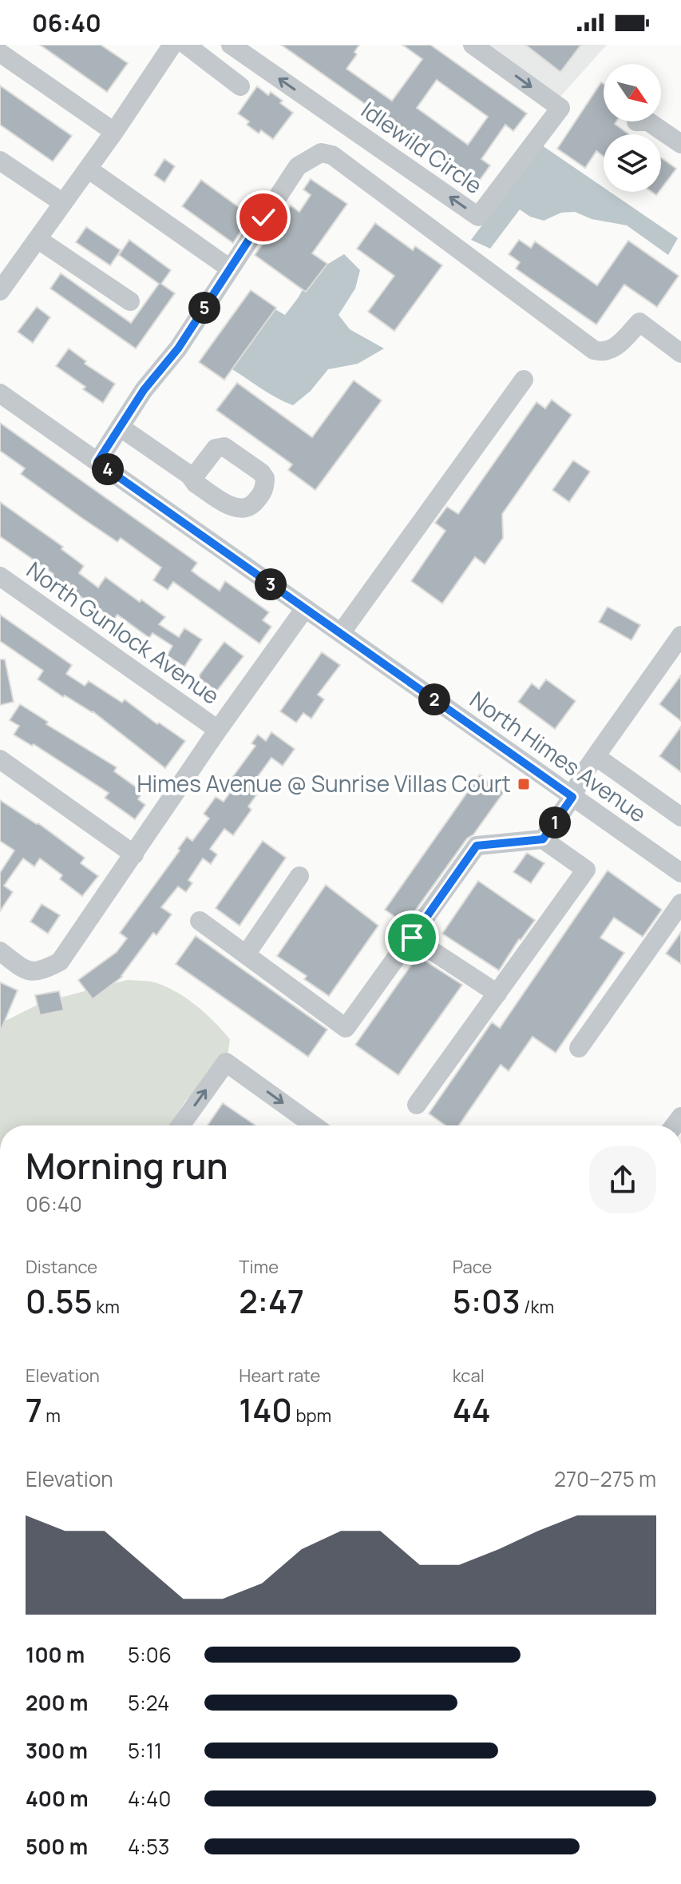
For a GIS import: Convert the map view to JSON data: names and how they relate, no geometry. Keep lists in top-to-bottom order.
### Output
{
  "streets": {
    "street": ["Idlewild Circle", "North Gunlock Avenue", "North Himes Avenue"]
  },
  "places": {
    "transit": ["Himes Avenue @ Sunrise Villas Court"]
  },
  "north": "bottom right",
  "page": {
    "status": "06:40",
    "pins": [
      "5",
      "4",
      "3",
      "2",
      "1"
    ],
    "heading": ["Morning run", "06:40"],
    "stats": [
      ["Distance", "0.55 km"],
      ["Time", "2:47"],
      ["Pace", "5:03 /km"],
      ["Elevation", "7 m"],
      ["Heart rate", "140 bpm"],
      ["kcal", "44"]
    ],
    "chart": ["Elevation", "270–275 m"],
    "list": [
      {
        "name": "100 m",
        "note": "5:06"
      },
      {
        "name": "200 m",
        "note": "5:24"
      },
      {
        "name": "300 m",
        "note": "5:11"
      },
      {
        "name": "400 m",
        "note": "4:40"
      },
      {
        "name": "500 m",
        "note": "4:53"
      }
    ]
  }
}
